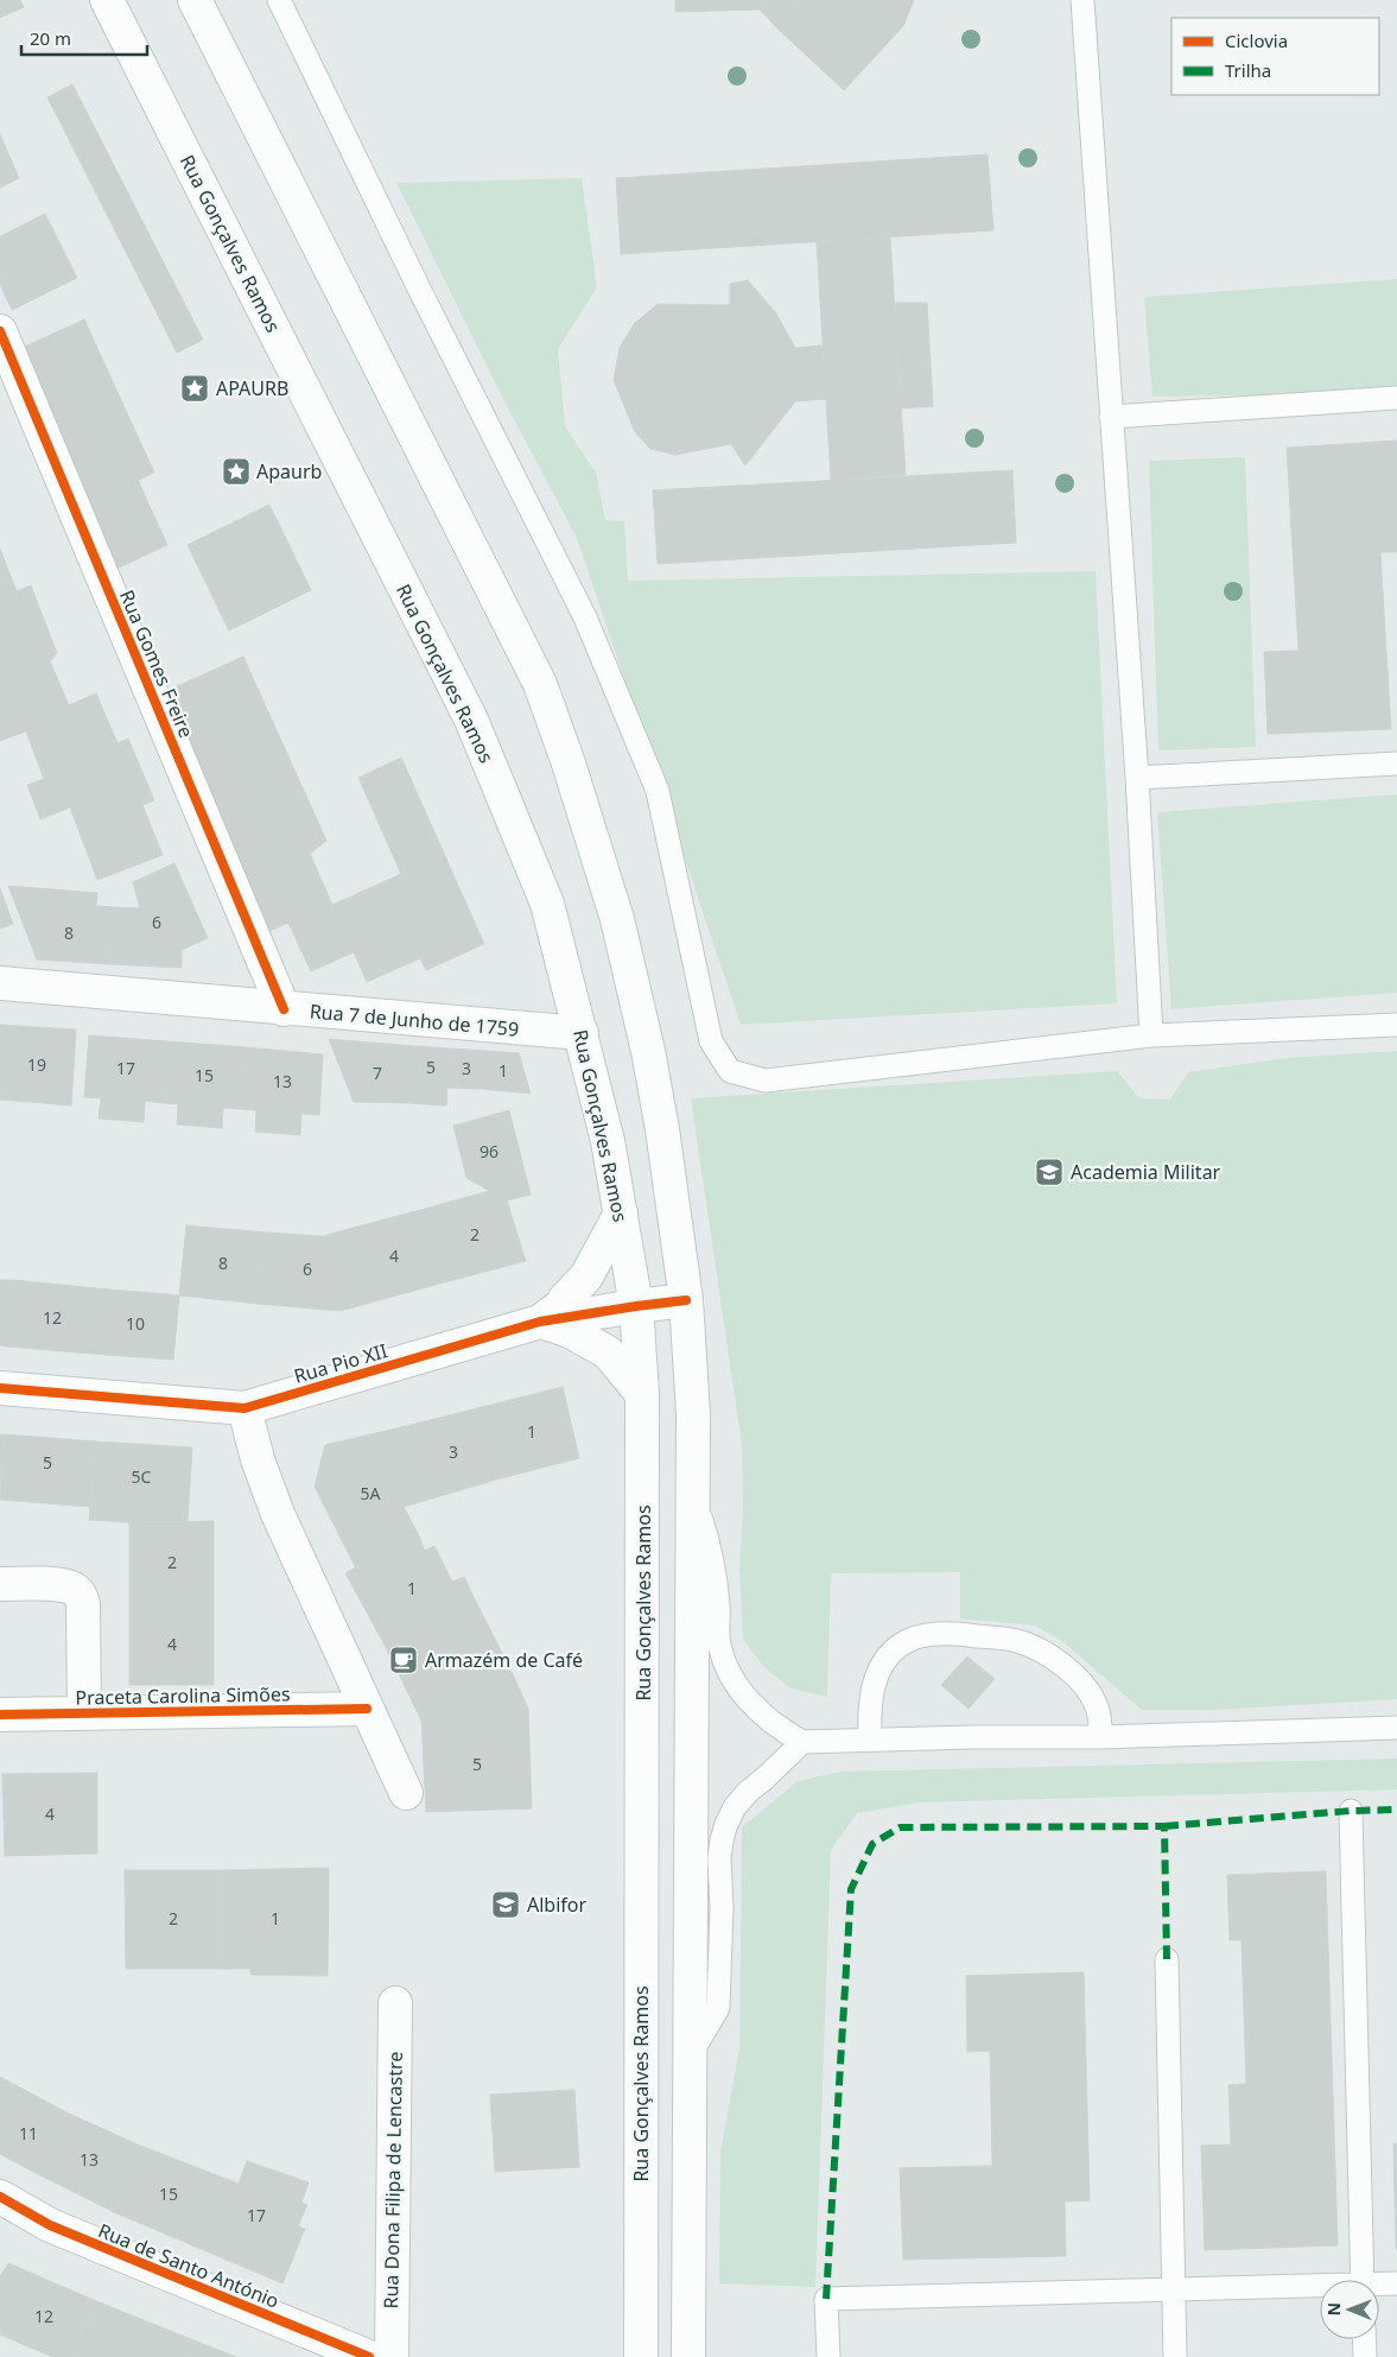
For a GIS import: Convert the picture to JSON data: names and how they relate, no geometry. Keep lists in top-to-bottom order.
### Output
{
  "streets": {
    "main road": [
      "Rua Gonçalves Ramos",
      "Rua Gomes Freire",
      "Rua 7 de Junho de 1759",
      "Rua Pio XII",
      "Praceta Carolina Simões",
      "Rua Dona Filipa de Lencastre",
      "Rua de Santo António"
    ]
  },
  "crossings": [
    ["Rua Gonçalves Ramos", "Rua 7 de Junho de 1759"],
    ["Rua Gonçalves Ramos", "Rua Pio XII"],
    ["Rua Gomes Freire", "Rua 7 de Junho de 1759"]
  ],
  "places": {
    "place": ["APAURB", "Apaurb"],
    "school or university": ["Academia Militar", "Albifor"],
    "cafe": ["Armazém de Café"]
  },
  "house_numbers": [
    "6",
    "8",
    "19",
    "5",
    "17",
    "3",
    "1",
    "7",
    "15",
    "13",
    "96",
    "2",
    "4",
    "8",
    "6",
    "12",
    "10",
    "1",
    "3",
    "5",
    "5C",
    "5A",
    "2",
    "1",
    "4",
    "5",
    "4",
    "2",
    "1",
    "11",
    "13",
    "15",
    "17",
    "12"
  ],
  "legend": ["Ciclovia", "Trilha"],
  "scale_bar": "20 m",
  "north": "left"
}
